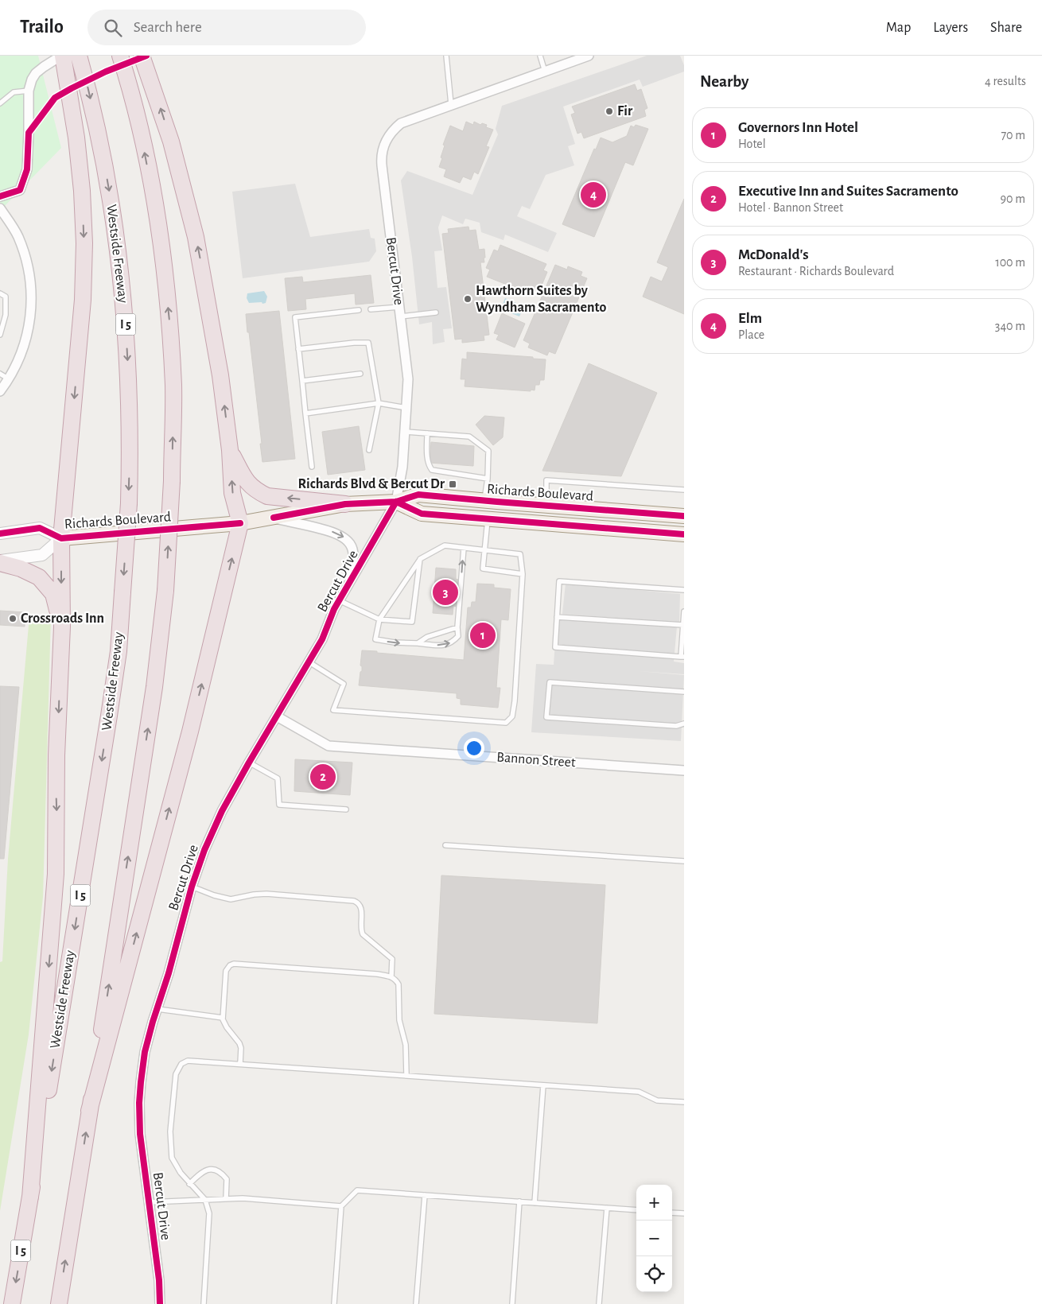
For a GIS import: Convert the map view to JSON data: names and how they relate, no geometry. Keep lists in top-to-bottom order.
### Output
{
  "streets": {
    "highway": ["Westside Freeway", "I 5"],
    "main road": ["Richards Boulevard"],
    "street": ["Bercut Drive", "Bannon Street"]
  },
  "crossings": [
    ["Bercut Drive", "Richards Boulevard"],
    ["Bercut Drive", "Bannon Street"]
  ],
  "places": {
    "other": ["Fir", "Hawthorn Suites by Wyndham Sacramento", "Crossroads Inn"],
    "transit": ["Richards Blvd & Bercut Dr"]
  },
  "page": {
    "header": "Trailo",
    "search": "Search here",
    "nav": ["Map", "Layers", "Share"],
    "heading": ["Nearby", "4 results"],
    "list": [
      {
        "mark": "1",
        "name": "Governors Inn Hotel",
        "note": "Hotel",
        "value": "70 m"
      },
      {
        "mark": "2",
        "name": "Executive Inn and Suites Sacramento",
        "note": "Hotel · Bannon Street",
        "value": "90 m"
      },
      {
        "mark": "3",
        "name": "McDonald's",
        "note": "Restaurant · Richards Boulevard",
        "value": "100 m"
      },
      {
        "mark": "4",
        "name": "Elm",
        "note": "Place",
        "value": "340 m"
      }
    ],
    "pins": [
      "4",
      "3",
      "1",
      "2"
    ],
    "map_buttons": ["+", "−"]
  }
}
